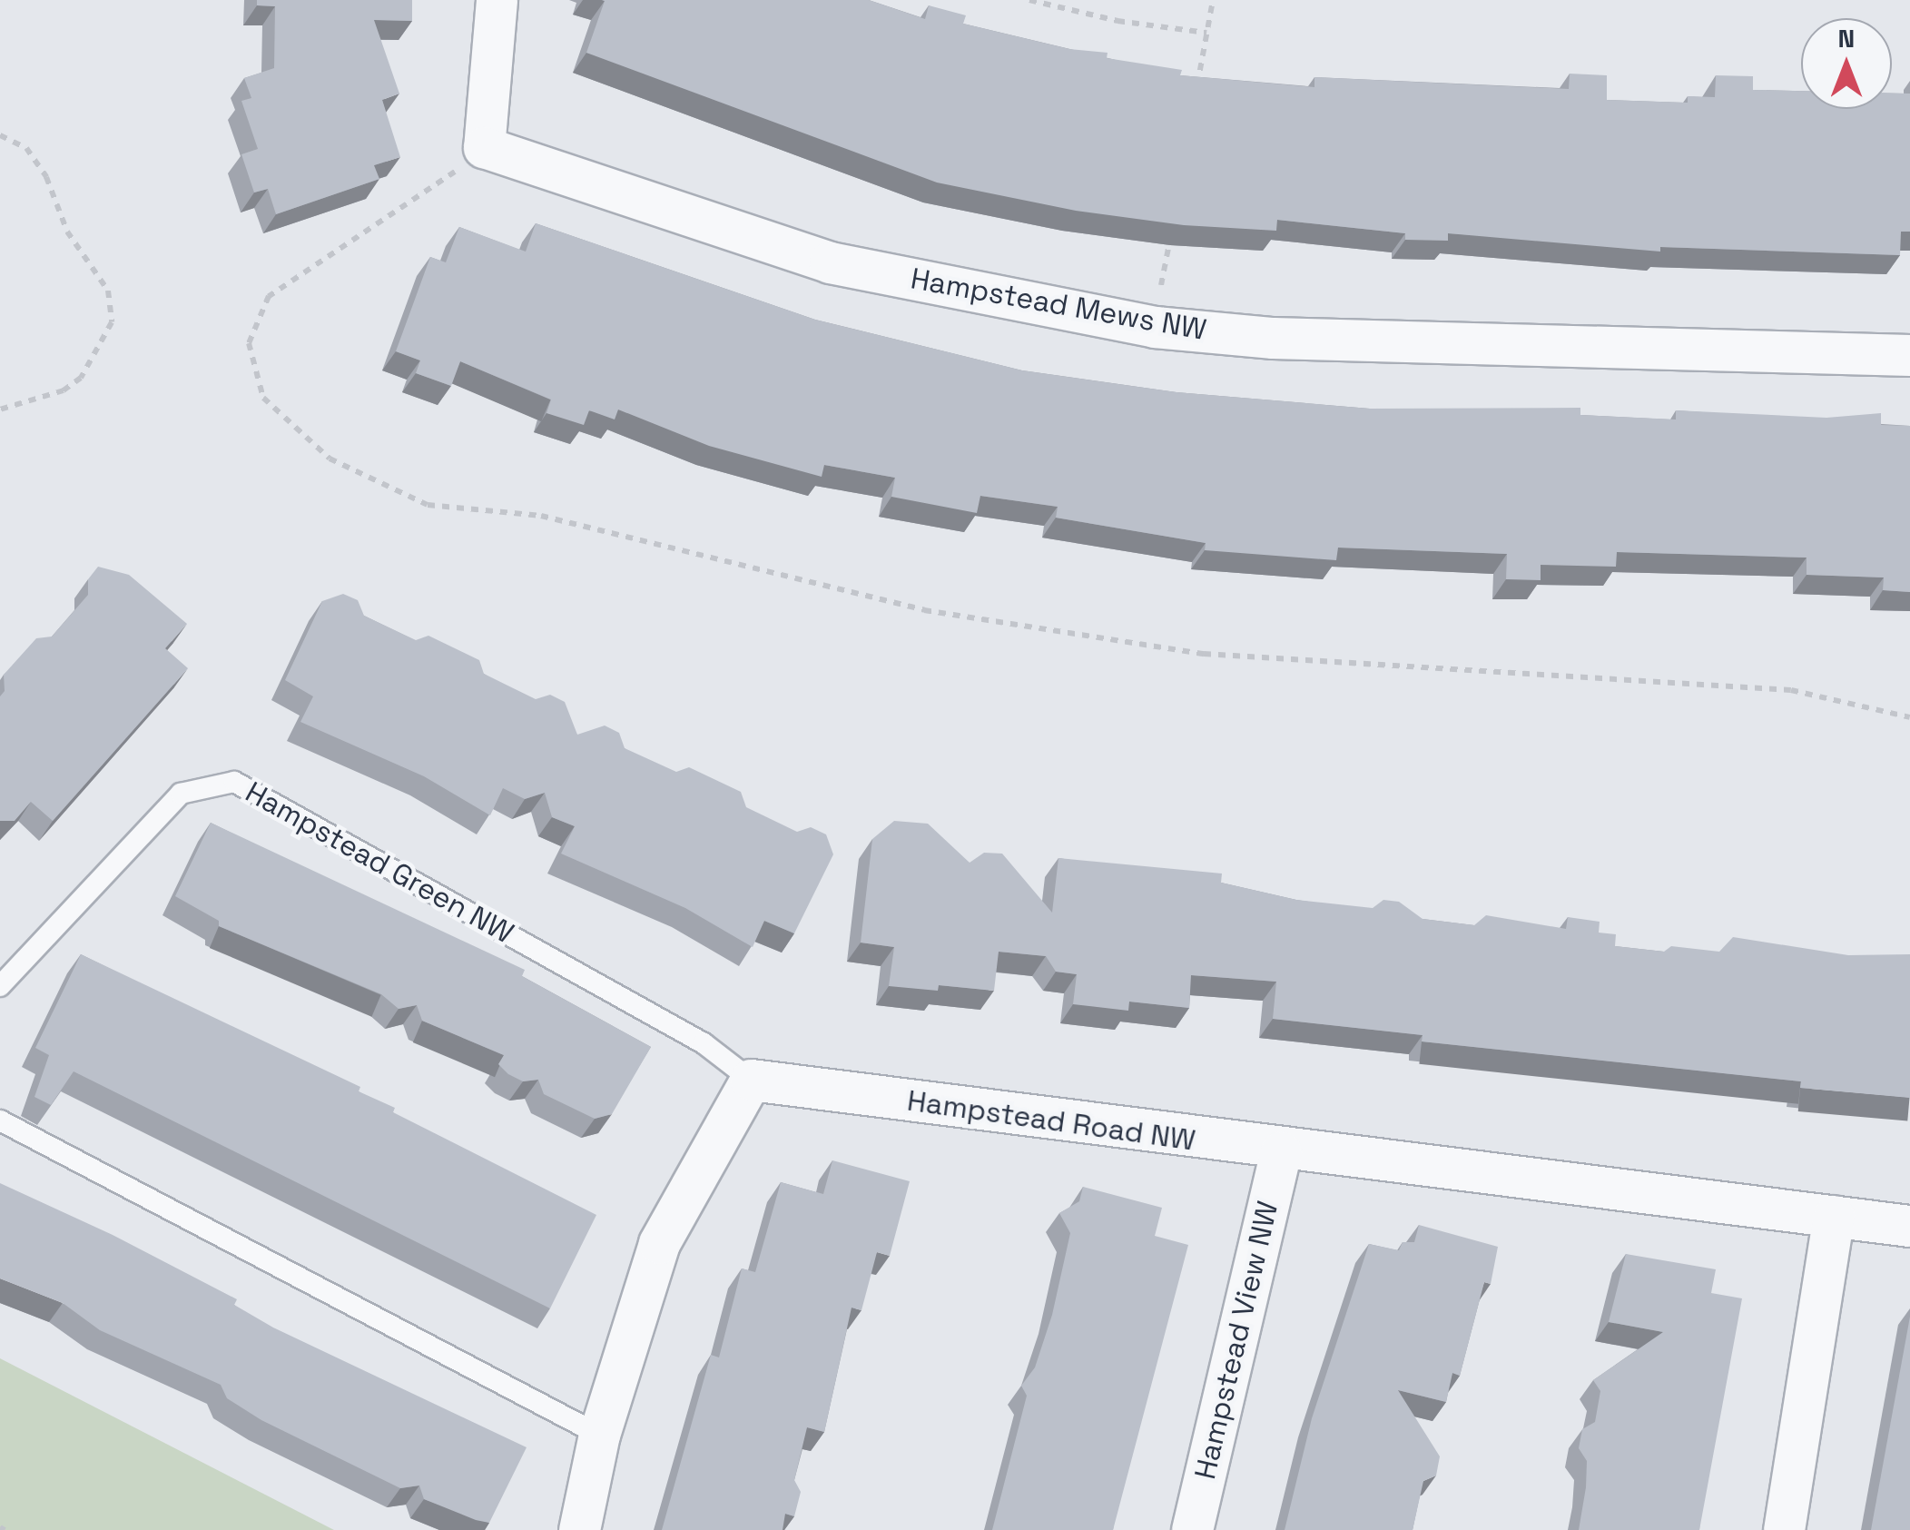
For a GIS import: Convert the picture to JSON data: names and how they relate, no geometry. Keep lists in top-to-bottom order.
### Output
{
  "streets": {
    "street": ["Hampstead Mews NW", "Hampstead Road NW", "Hampstead View NW"],
    "lane": ["Hampstead Green NW"]
  },
  "crossings": [
    ["Hampstead Green NW", "Hampstead Road NW"],
    ["Hampstead Road NW", "Hampstead View NW"]
  ],
  "north": "top"
}
